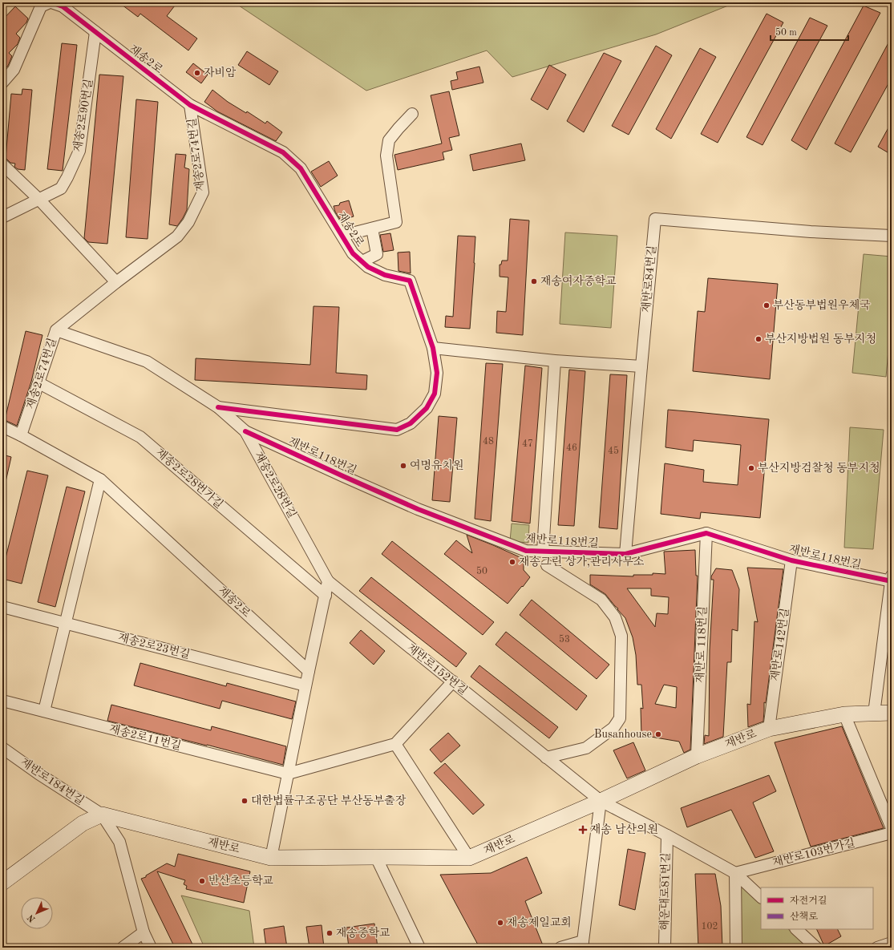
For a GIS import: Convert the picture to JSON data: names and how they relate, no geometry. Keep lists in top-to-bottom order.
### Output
{
  "streets": {
    "main road": ["재반로"],
    "street": [
      "재송2로",
      "재송2로90번길",
      "재송2로74번길",
      "재반로84번길",
      "재반로118번길",
      "재송2로28번가길",
      "재송2로28번길",
      "재반로 118번길",
      "재반로142번길",
      "재송2로23번길",
      "재반로152번길",
      "재송2로11번길",
      "재반로184번길",
      "재반로103번가길",
      "해운대로81번길"
    ]
  },
  "crossings": [
    ["재송2로", "재송2로90번길"],
    ["재송2로", "재송2로74번길"],
    ["재송2로", "재송2로28번길"],
    ["재송2로74번길", "재송2로28번가길"],
    ["재송2로74번길", "재송2로28번길"],
    ["재반로118번길", "재송2로28번길"],
    ["재반로118번길", "재반로 118번길"],
    ["재반로118번길", "재반로142번길"],
    ["재송2로28번길", "재반로152번길"],
    ["재반로 118번길", "재반로"],
    ["재반로142번길", "재반로"],
    ["재반로152번길", "재반로"],
    ["재반로152번길", "해운대로81번길"],
    ["재반로", "재반로184번길"],
    ["재반로", "해운대로81번길"],
    ["재반로103번가길", "해운대로81번길"]
  ],
  "places": {
    "other": [
      "자비암",
      "재송여자중학교",
      "부산동부법원우체국",
      "부산지방법원 동부지청",
      "여명유치원",
      "부산지방검찰청 동부지청",
      "재송그린 상가,관리사무소",
      "Busanhouse",
      "대한법률구조공단 부산동부출장",
      "반산초등학교",
      "재송제일교회",
      "재송중학교"
    ],
    "health": ["재송 남산의원"]
  },
  "house_numbers": [
    "48",
    "47",
    "46",
    "45",
    "50",
    "53",
    "102"
  ],
  "legend": ["자전거길", "산책로"],
  "scale_bar": "50 m",
  "north": "bottom left"
}
